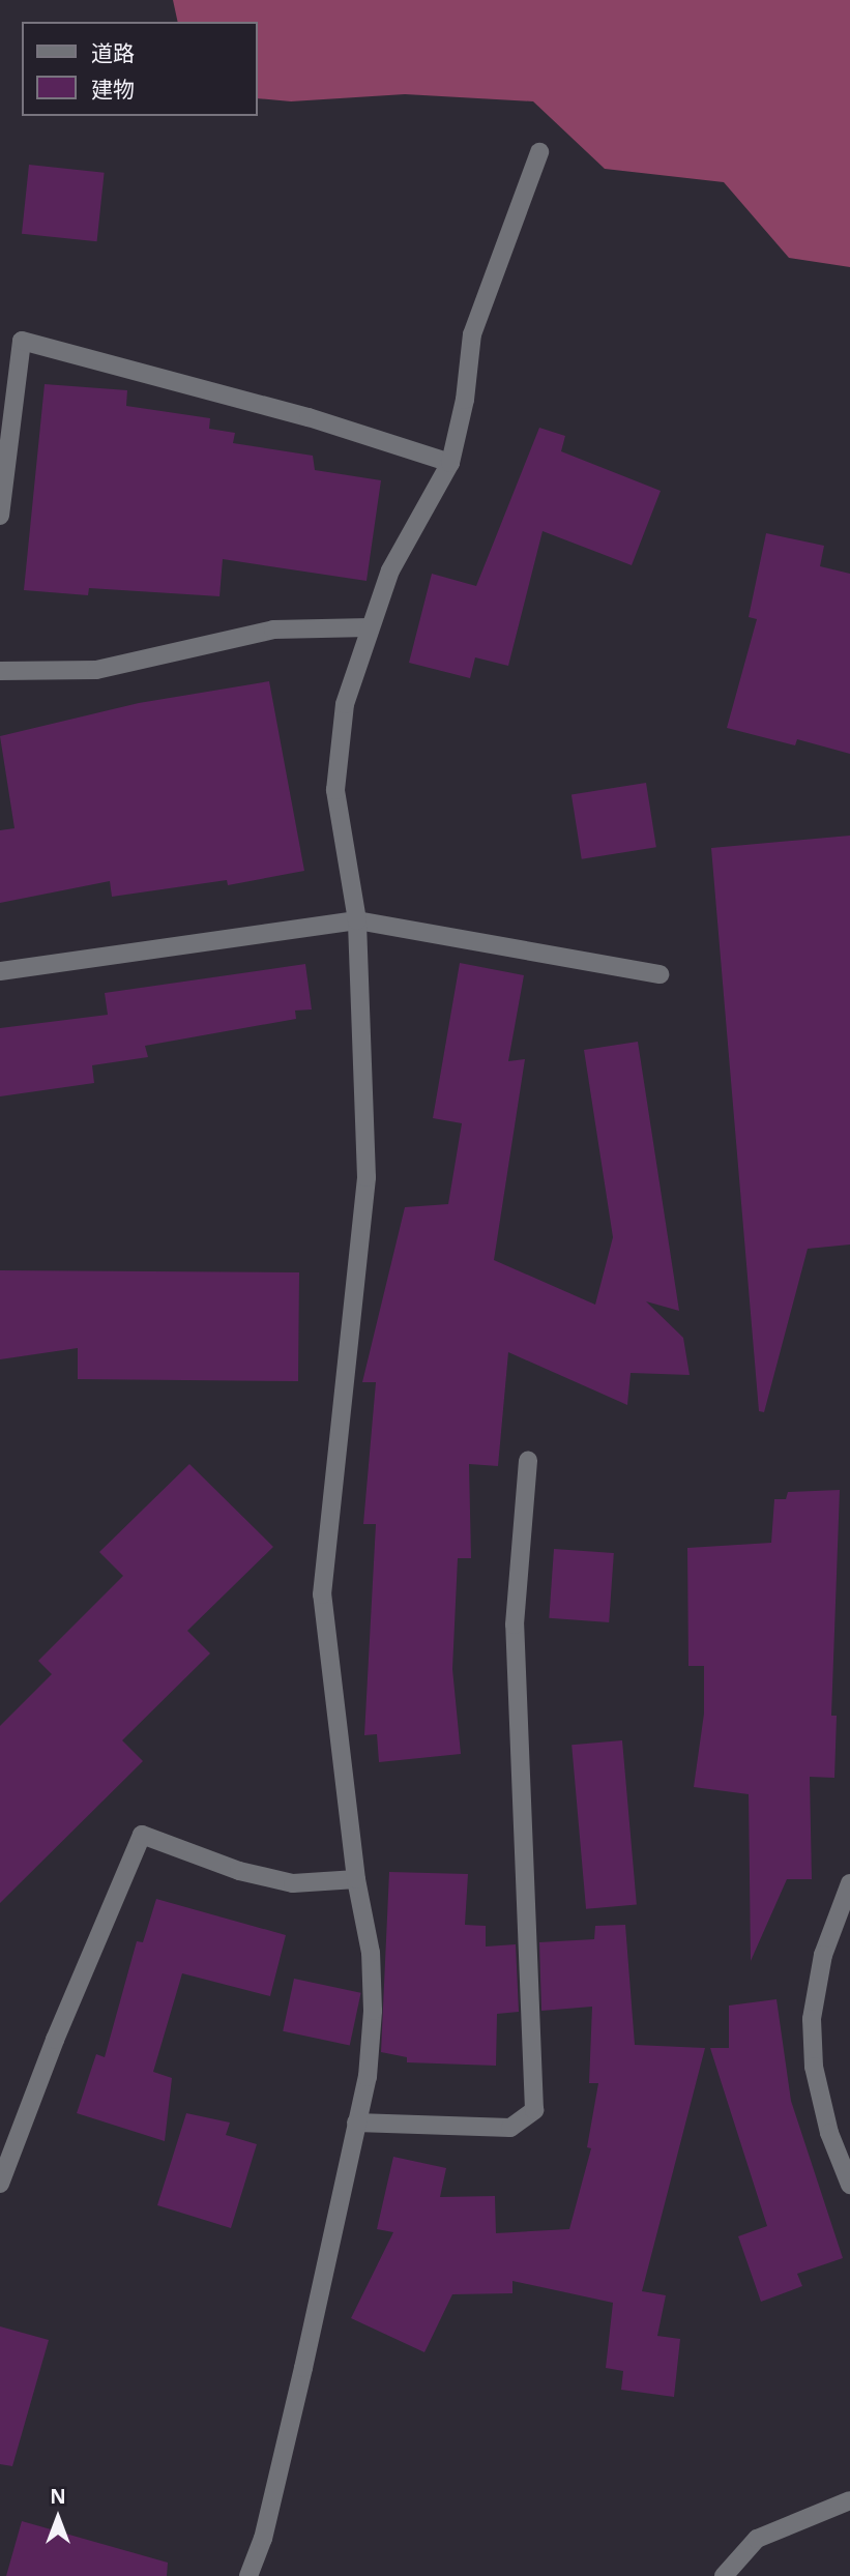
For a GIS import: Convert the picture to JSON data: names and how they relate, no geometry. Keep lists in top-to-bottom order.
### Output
{
  "legend": ["道路", "建物"],
  "north": "top"
}
